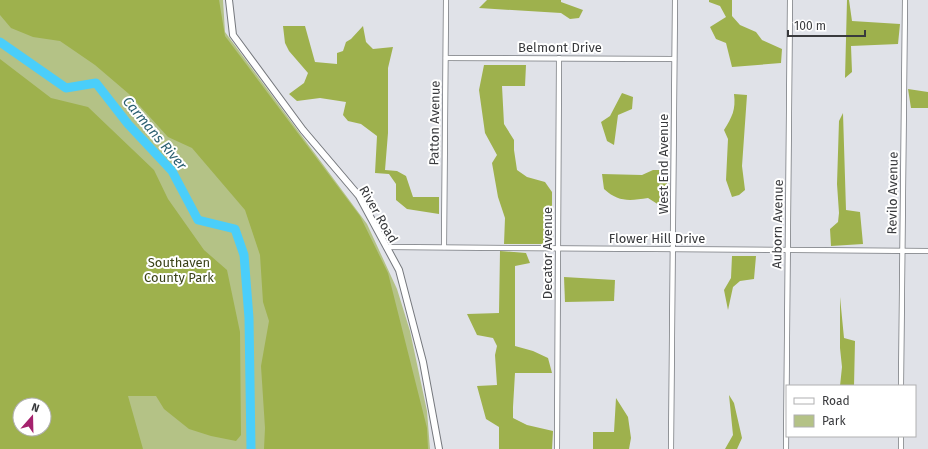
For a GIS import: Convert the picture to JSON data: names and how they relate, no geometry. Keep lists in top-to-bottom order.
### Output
{
  "streets": {
    "street": [
      "Belmont Drive",
      "Patton Avenue",
      "West End Avenue",
      "Revilo Avenue",
      "River Road",
      "Auborn Avenue",
      "Flower Hill Drive",
      "Decator Avenue"
    ]
  },
  "crossings": [
    ["Belmont Drive", "Patton Avenue"],
    ["Belmont Drive", "West End Avenue"],
    ["Belmont Drive", "Decator Avenue"],
    ["Patton Avenue", "Flower Hill Drive"],
    ["West End Avenue", "Flower Hill Drive"],
    ["Revilo Avenue", "Flower Hill Drive"],
    ["River Road", "Flower Hill Drive"],
    ["Auborn Avenue", "Flower Hill Drive"],
    ["Flower Hill Drive", "Decator Avenue"]
  ],
  "water": ["Carmans River"],
  "parks": ["Southaven County Park"],
  "legend": ["Road", "Park"],
  "scale_bar": "100 m",
  "north": "top"
}
